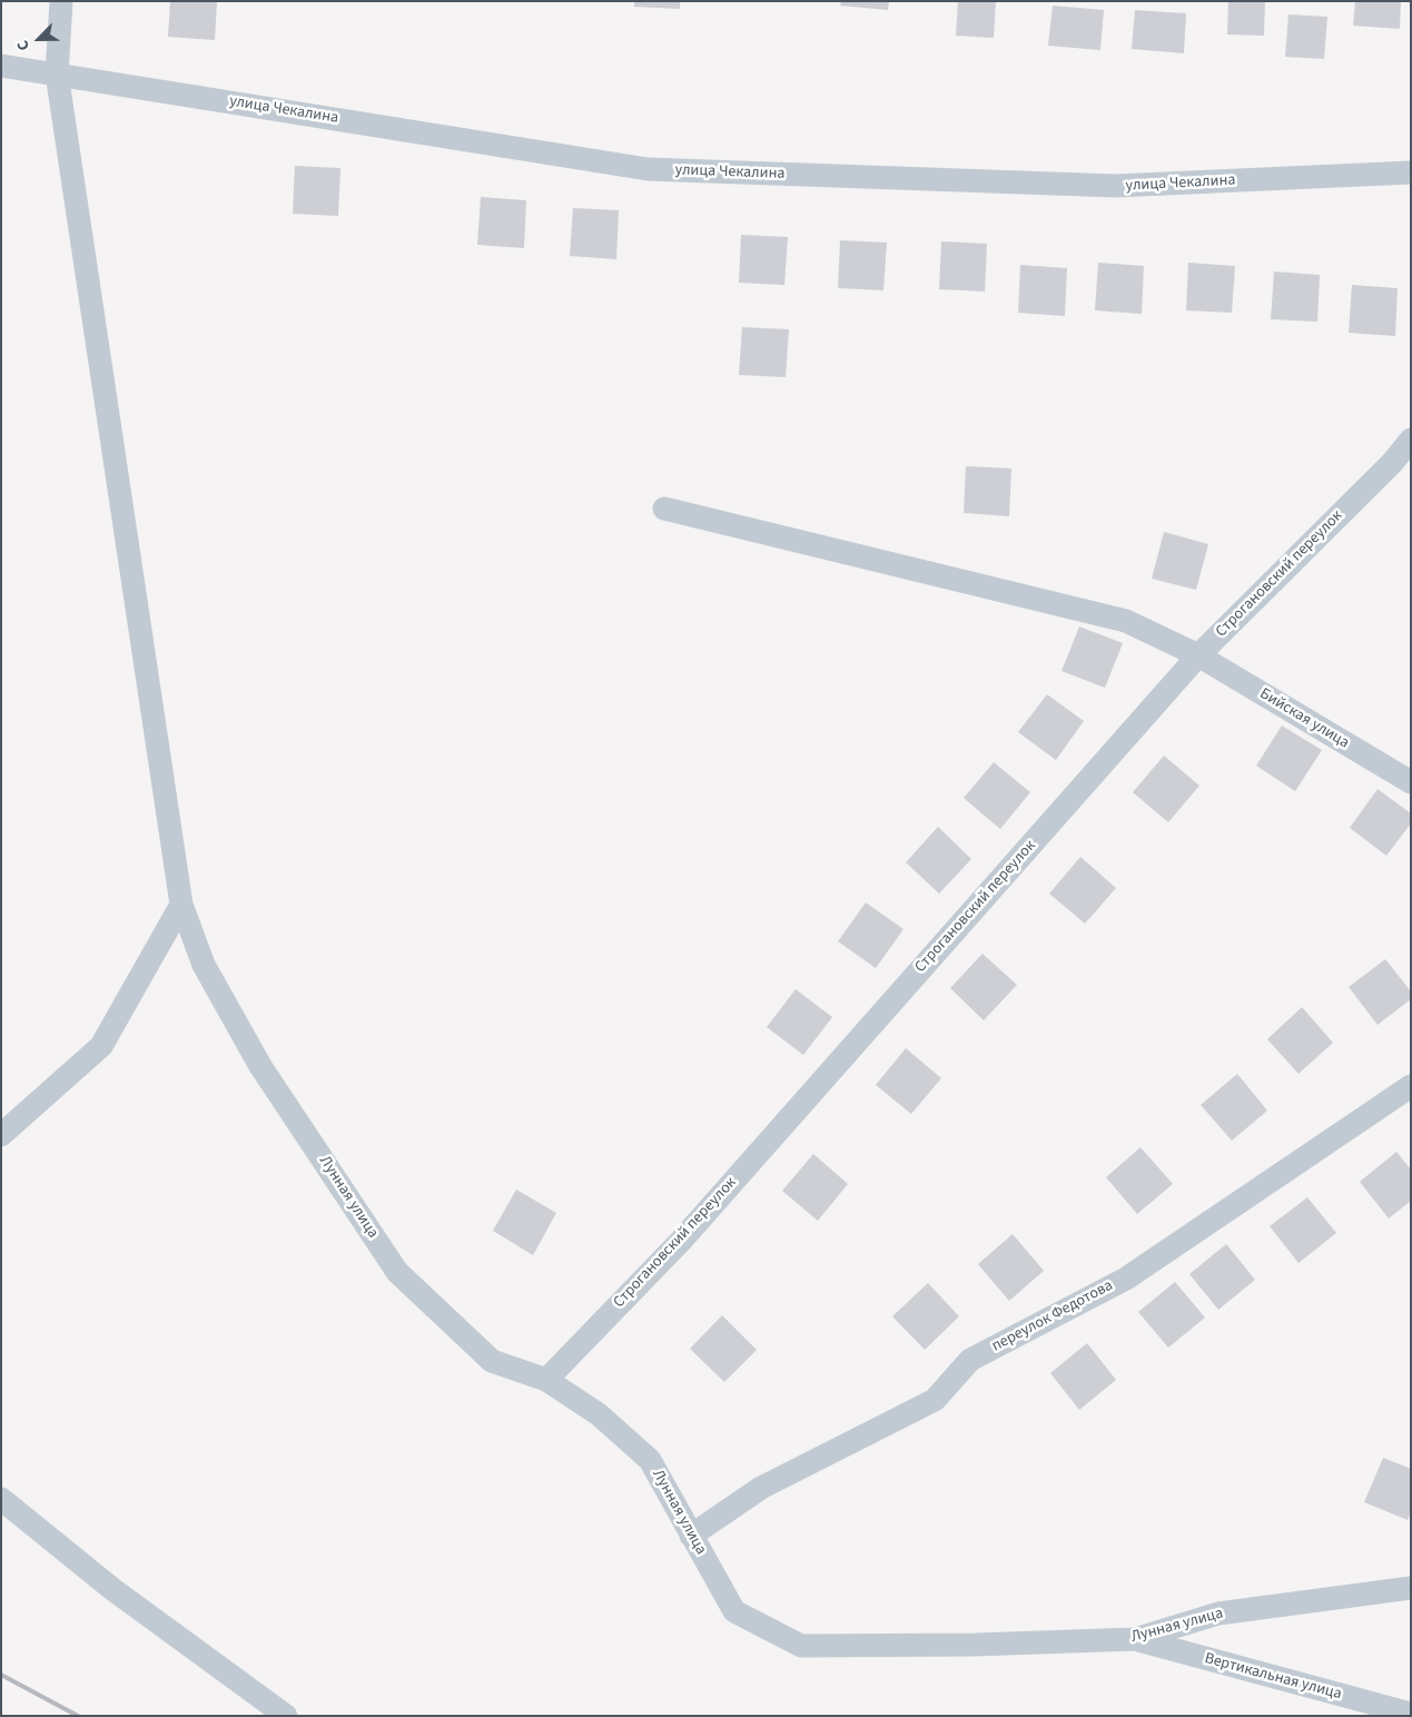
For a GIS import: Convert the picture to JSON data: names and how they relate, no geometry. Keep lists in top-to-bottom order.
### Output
{
  "streets": {
    "street": [
      "улица Чекалина",
      "Строгановский переулок",
      "Бийская улица",
      "Лунная улица",
      "переулок Федотова",
      "Вертикальная улица"
    ]
  },
  "crossings": [
    ["улица Чекалина", "Лунная улица"],
    ["Строгановский переулок", "Бийская улица"],
    ["Строгановский переулок", "Лунная улица"],
    ["Лунная улица", "переулок Федотова"],
    ["Лунная улица", "Вертикальная улица"]
  ],
  "north": "bottom left"
}
